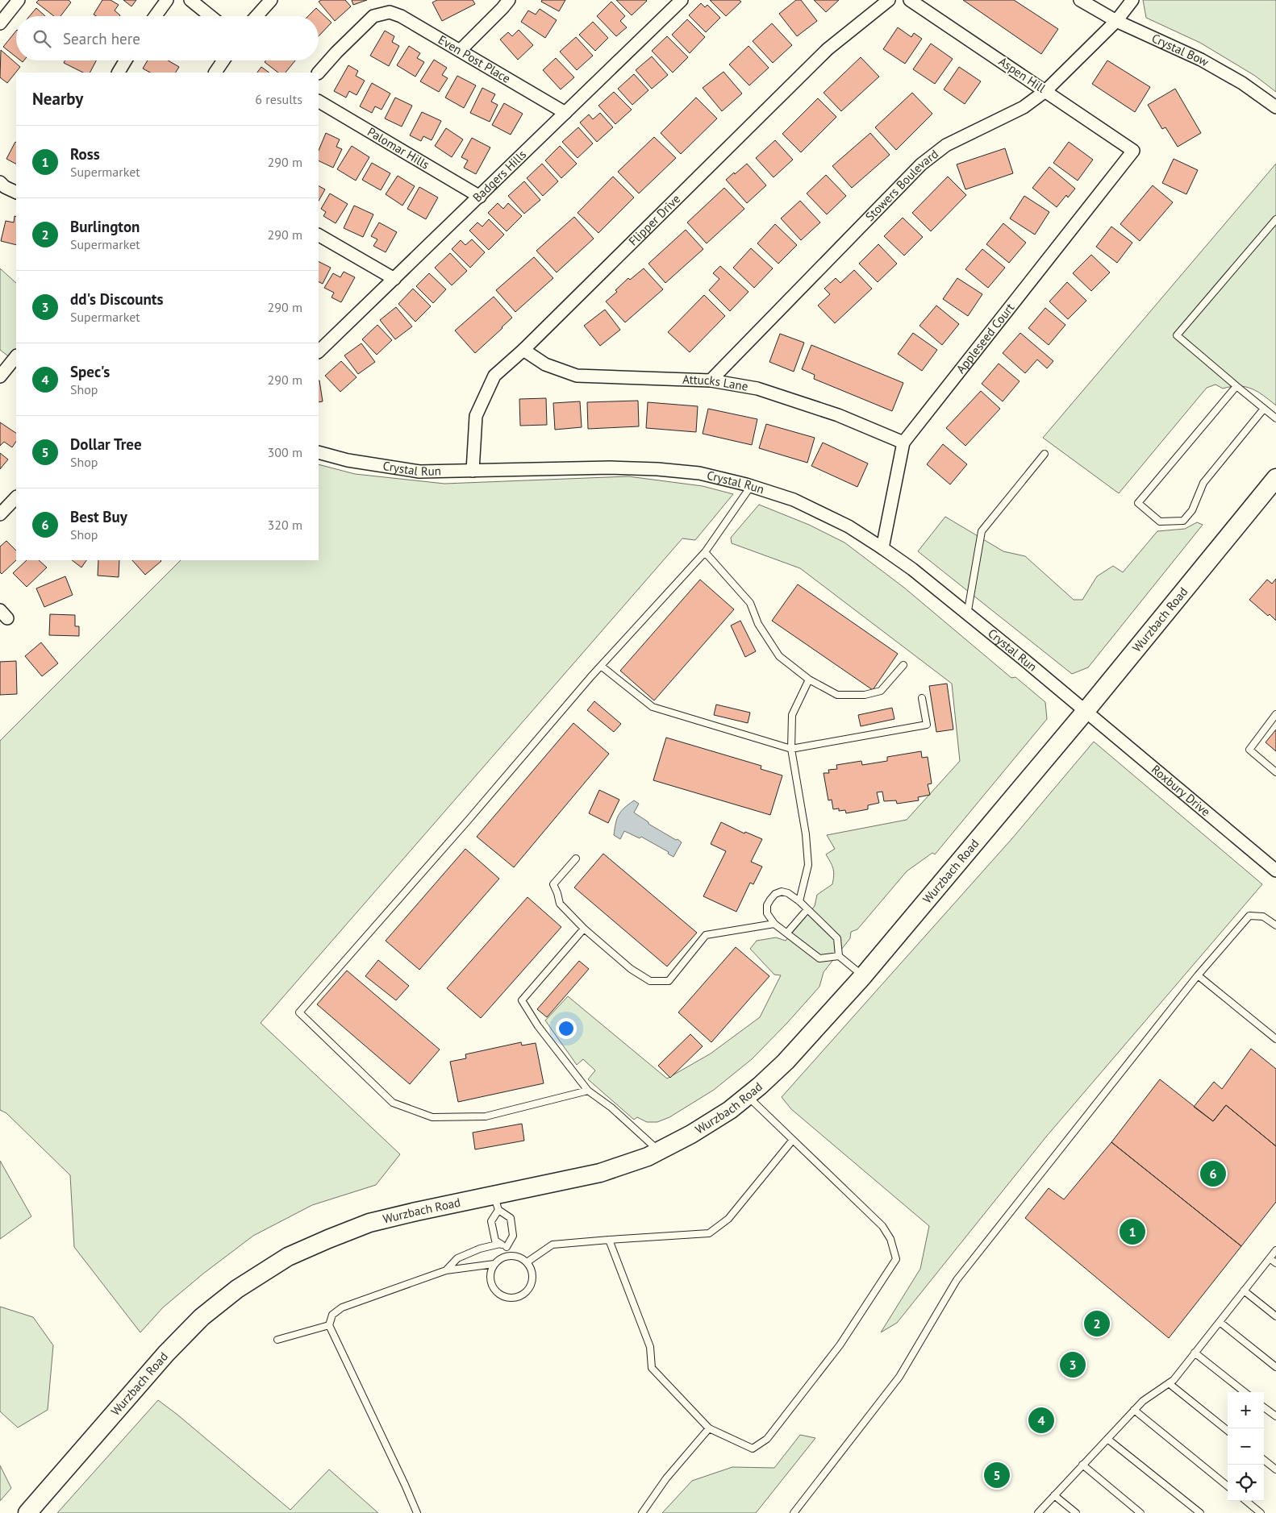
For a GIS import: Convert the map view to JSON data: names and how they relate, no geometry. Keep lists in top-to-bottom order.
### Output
{
  "streets": {
    "main road": ["Wurzbach Road"],
    "street": [
      "Crystal Bow",
      "Even Post Place",
      "Aspen Hill",
      "Palomar Hills",
      "Badgers Hills",
      "Stowers Boulevard",
      "Flipper Drive",
      "Appleseed Court",
      "Attucks Lane",
      "Crystal Run",
      "Roxbury Drive"
    ]
  },
  "crossings": [
    ["Crystal Bow", "Stowers Boulevard"],
    ["Even Post Place", "Badgers Hills"],
    ["Aspen Hill", "Stowers Boulevard"],
    ["Aspen Hill", "Appleseed Court"],
    ["Palomar Hills", "Badgers Hills"],
    ["Stowers Boulevard", "Attucks Lane"],
    ["Flipper Drive", "Attucks Lane"],
    ["Flipper Drive", "Crystal Run"],
    ["Appleseed Court", "Attucks Lane"],
    ["Appleseed Court", "Crystal Run"],
    ["Crystal Run", "Wurzbach Road"],
    ["Crystal Run", "Roxbury Drive"],
    ["Wurzbach Road", "Roxbury Drive"]
  ],
  "page": {
    "search": "Search here",
    "heading": ["Nearby", "6 results"],
    "list": [
      {
        "mark": "1",
        "name": "Ross",
        "note": "Supermarket",
        "value": "290 m"
      },
      {
        "mark": "2",
        "name": "Burlington",
        "note": "Supermarket",
        "value": "290 m"
      },
      {
        "mark": "3",
        "name": "dd's Discounts",
        "note": "Supermarket",
        "value": "290 m"
      },
      {
        "mark": "4",
        "name": "Spec's",
        "note": "Shop",
        "value": "290 m"
      },
      {
        "mark": "5",
        "name": "Dollar Tree",
        "note": "Shop",
        "value": "300 m"
      },
      {
        "mark": "6",
        "name": "Best Buy",
        "note": "Shop",
        "value": "320 m"
      }
    ],
    "pins": [
      "6",
      "1",
      "2",
      "3",
      "4",
      "5"
    ],
    "map_buttons": ["+", "−"]
  }
}
